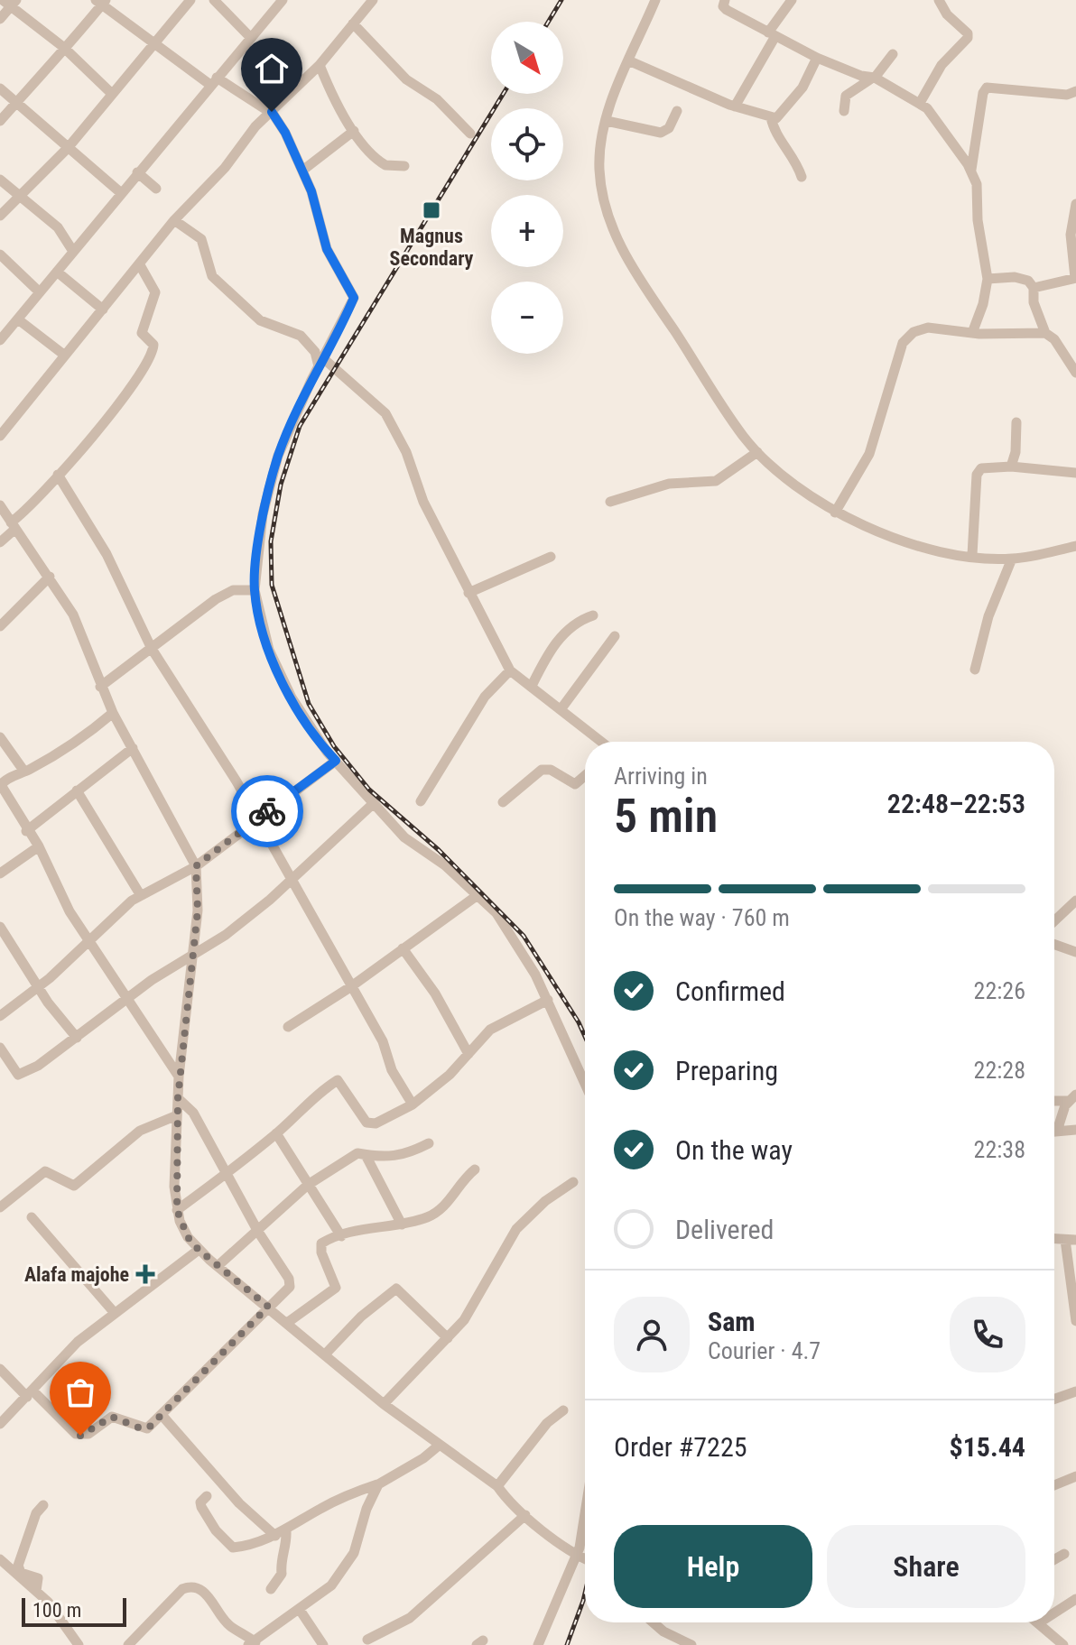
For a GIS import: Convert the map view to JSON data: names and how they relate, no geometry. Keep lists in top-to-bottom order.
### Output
{
  "places": {
    "transit": ["Magnus Secondary"],
    "health": ["Alafa majohe"]
  },
  "scale_bar": "100 m",
  "north": "bottom right",
  "page": {
    "map_buttons": ["+", "−"],
    "heading": ["5 min", "Arriving in", "22:48–22:53"],
    "panel": [
      "Sam",
      "Courier · 4.7",
      "Order #7225",
      "$15.44"
    ],
    "bar": "On the way · 760 m",
    "list": [
      ["Confirmed", "22:26"],
      ["Preparing", "22:28"],
      ["On the way", "22:38"],
      "Delivered"
    ],
    "buttons": ["Help", "Share"],
    "scale": "100 m"
  }
}
